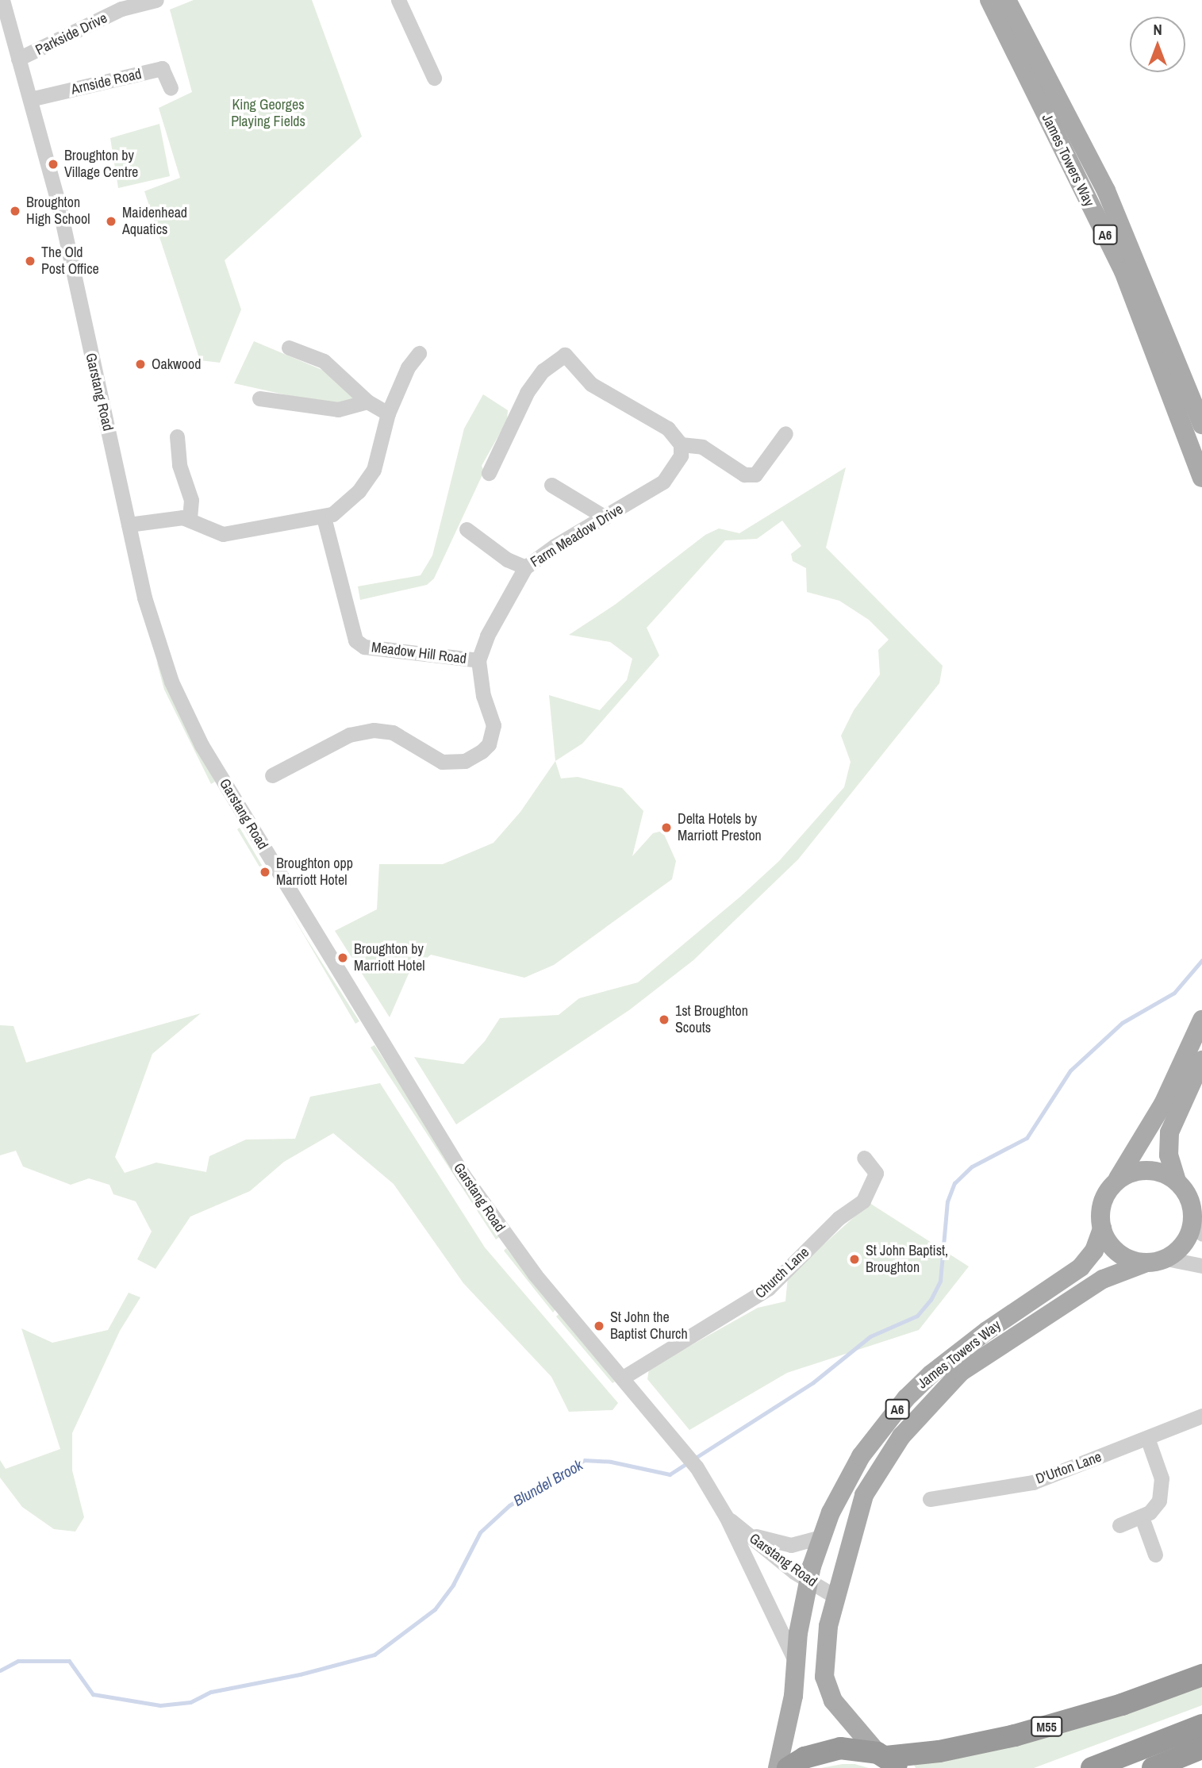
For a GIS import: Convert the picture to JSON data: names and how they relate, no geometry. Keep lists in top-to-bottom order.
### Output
{
  "streets": {
    "highway": ["M55"],
    "main road": ["James Towers Way", "A6"],
    "street": [
      "Parkside Drive",
      "Arnside Road",
      "Garstang Road",
      "Farm Meadow Drive",
      "Meadow Hill Road",
      "Church Lane",
      "D'Urton Lane"
    ]
  },
  "crossings": [
    ["Parkside Drive", "Garstang Road"],
    ["Arnside Road", "Garstang Road"],
    ["James Towers Way", "A6"],
    ["James Towers Way", "Garstang Road"],
    ["A6", "Garstang Road"],
    ["A6", "M55"],
    ["Garstang Road", "Church Lane"],
    ["Farm Meadow Drive", "Meadow Hill Road"]
  ],
  "water": ["Blundel Brook"],
  "parks": ["King Georges Playing Fields"],
  "places": [
    "Broughton by Village Centre",
    "Broughton High School",
    "Maidenhead Aquatics",
    "The Old Post Office",
    "Oakwood",
    "Delta Hotels by Marriott Preston",
    "Broughton opp Marriott Hotel",
    "Broughton by Marriott Hotel",
    "1st Broughton Scouts",
    "St John Baptist, Broughton",
    "St John the Baptist Church"
  ],
  "north": "top"
}
